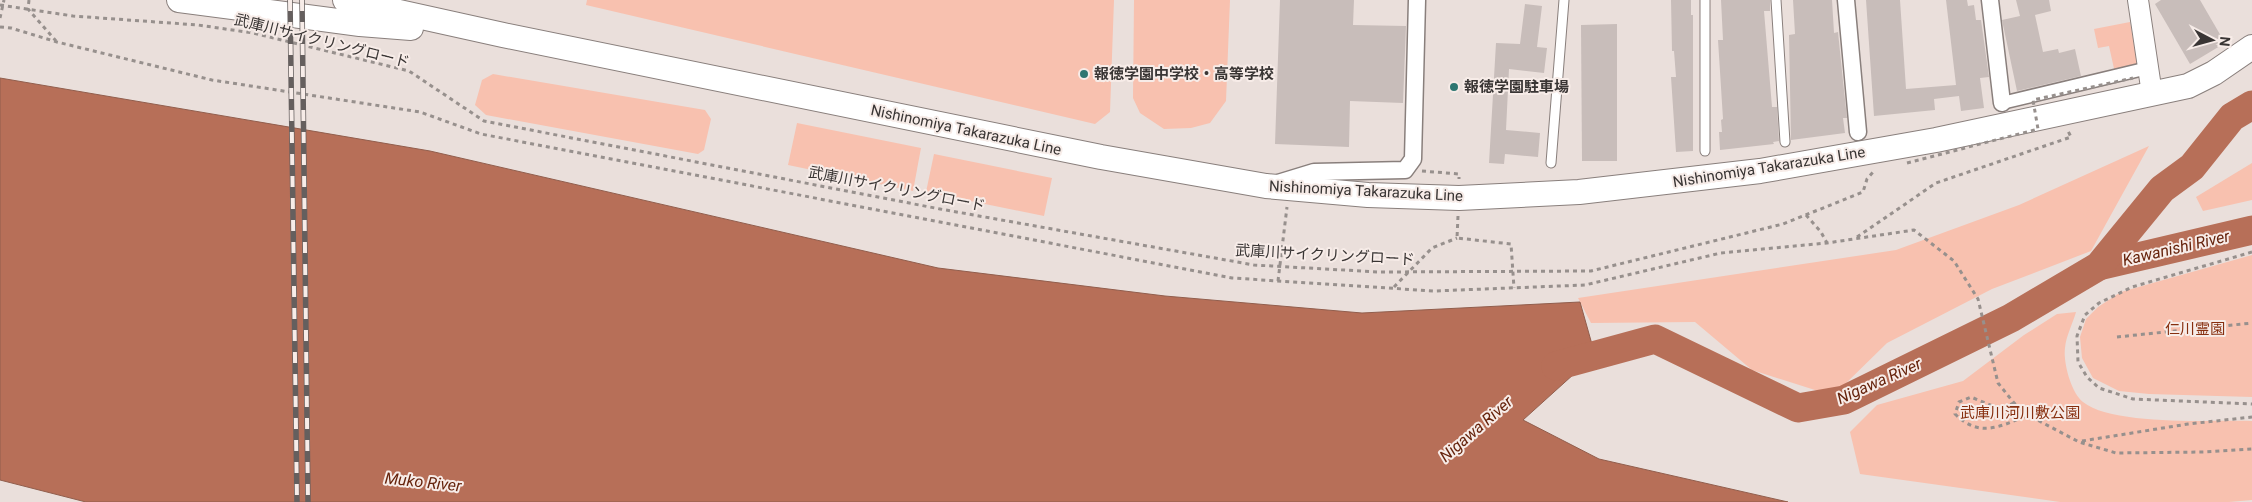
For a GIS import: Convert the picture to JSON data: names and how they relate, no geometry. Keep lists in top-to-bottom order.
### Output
{
  "streets": {
    "main road": ["Nishinomiya Takarazuka Line"],
    "path": ["武庫川サイクリングロード"]
  },
  "water": ["Kawanishi River", "Nigawa River", "Muko River"],
  "parks": ["仁川霊園", "武庫川河川敷公園"],
  "places": ["報徳学園中学校・高等学校", "報徳学園駐車場"],
  "north": "right"
}
